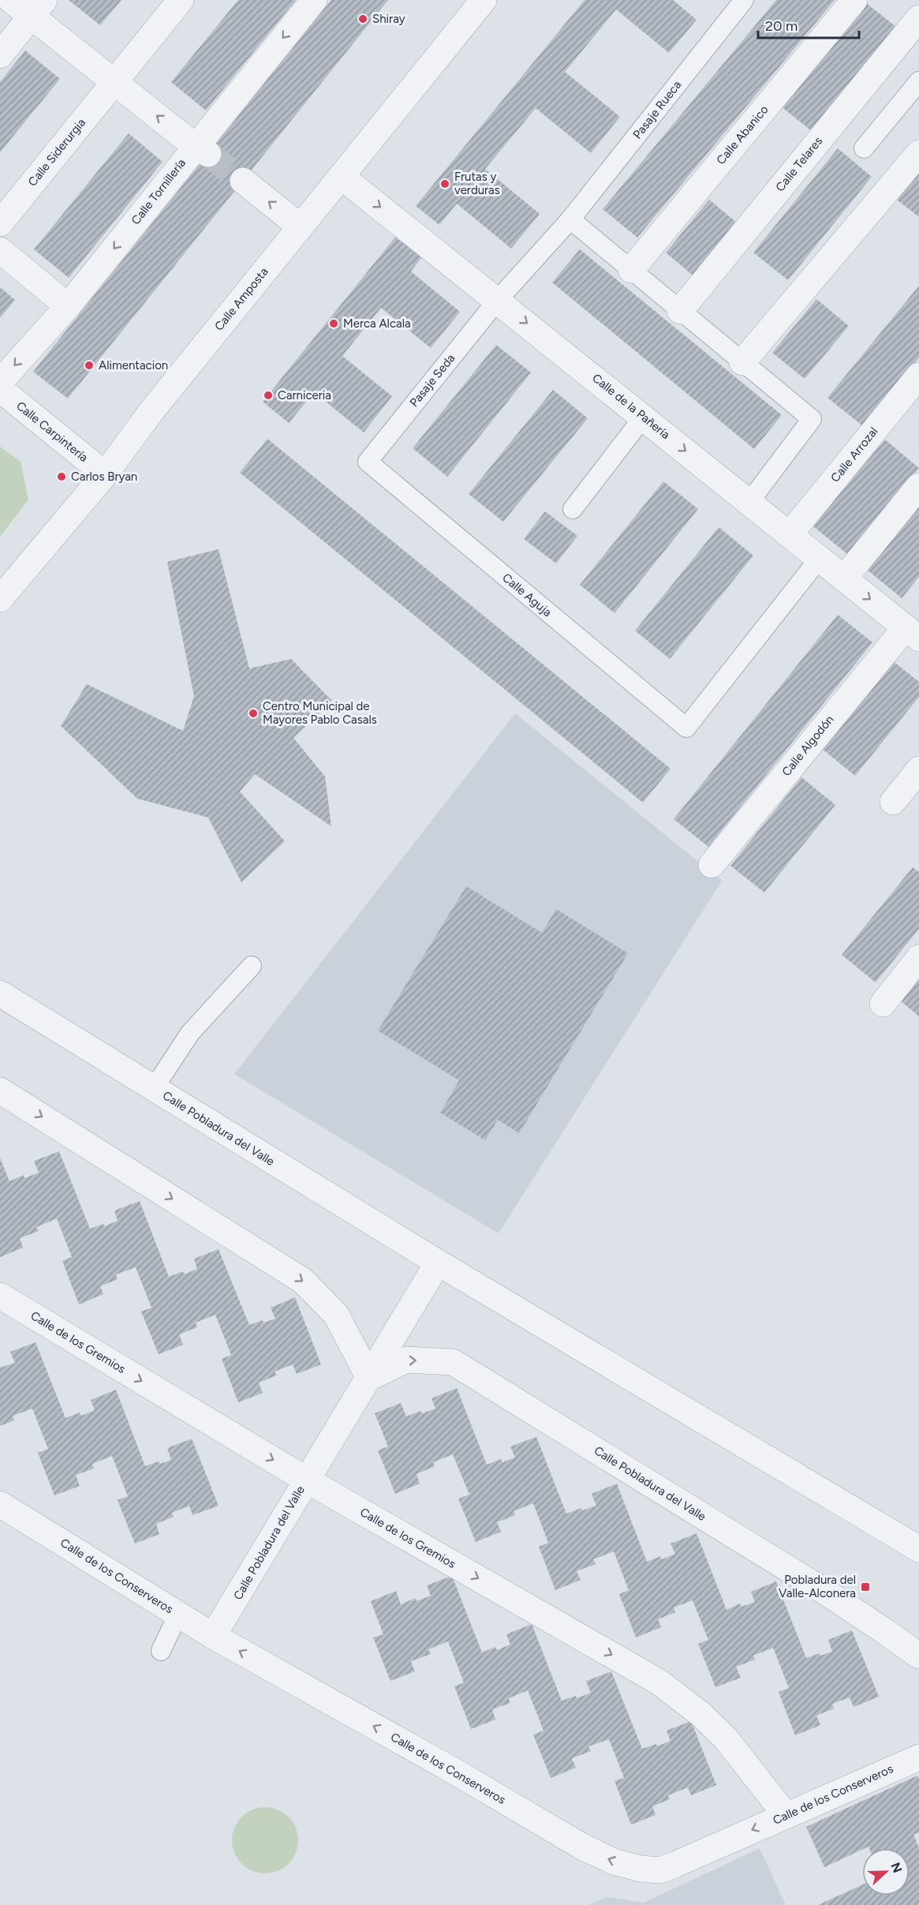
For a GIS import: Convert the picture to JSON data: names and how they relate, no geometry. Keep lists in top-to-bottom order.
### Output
{
  "streets": {
    "street": [
      "Calle Abanico",
      "Calle Siderurgia",
      "Calle Telares",
      "Calle Tornillería",
      "Calle Amposta",
      "Calle de la Pañería",
      "Calle Carpintería",
      "Calle Arrozal",
      "Calle Algodón",
      "Calle Pobladura del Valle",
      "Calle de los Gremios",
      "Calle de los Conserveros"
    ],
    "lane": ["Pasaje Rueca", "Pasaje Seda", "Calle Aguja"]
  },
  "crossings": [
    ["Pasaje Rueca", "Pasaje Seda"],
    ["Pasaje Rueca", "Calle de la Pañería"],
    ["Calle Amposta", "Calle de la Pañería"],
    ["Calle Amposta", "Calle Carpintería"],
    ["Pasaje Seda", "Calle de la Pañería"],
    ["Pasaje Seda", "Calle Aguja"],
    ["Calle de la Pañería", "Calle Arrozal"],
    ["Calle de la Pañería", "Calle Aguja"],
    ["Calle de la Pañería", "Calle Algodón"],
    ["Calle Pobladura del Valle", "Calle de los Gremios"],
    ["Calle Pobladura del Valle", "Calle de los Conserveros"],
    ["Calle de los Gremios", "Calle de los Conserveros"]
  ],
  "one_way": ["Calle Tornillería", "Calle de la Pañería", "Calle de los Conserveros"],
  "places": {
    "other": [
      "Shiray",
      "Frutas y verduras",
      "Merca Alcala",
      "Alimentacion",
      "Carniceria",
      "Carlos Bryan",
      "Centro Municipal de Mayores Pablo Casals"
    ],
    "transit": ["Pobladura del Valle-Alconera"]
  },
  "scale_bar": "20 m",
  "north": "right"
}
